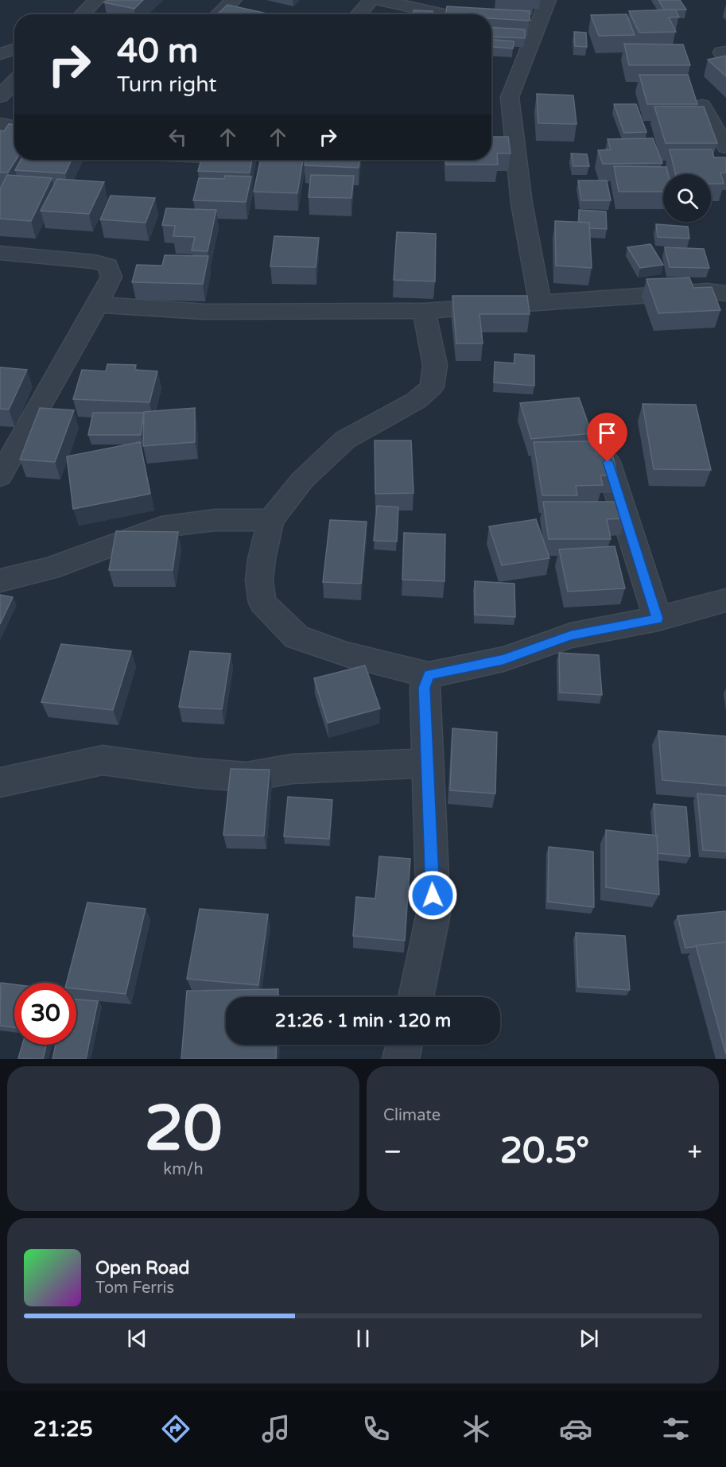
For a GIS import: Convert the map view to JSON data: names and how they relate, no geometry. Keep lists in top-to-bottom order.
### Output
{
  "page": {
    "turn": ["40 m", "Turn right"],
    "limit": "30",
    "trip": "21:26 · 1 min · 120 m",
    "tile": [
      ["20", "km/h"],
      "Climate"
    ],
    "heat": ["−", "20.5°", "+"],
    "song": ["Open Road", "Tom Ferris"],
    "tabs": "21:25"
  }
}
